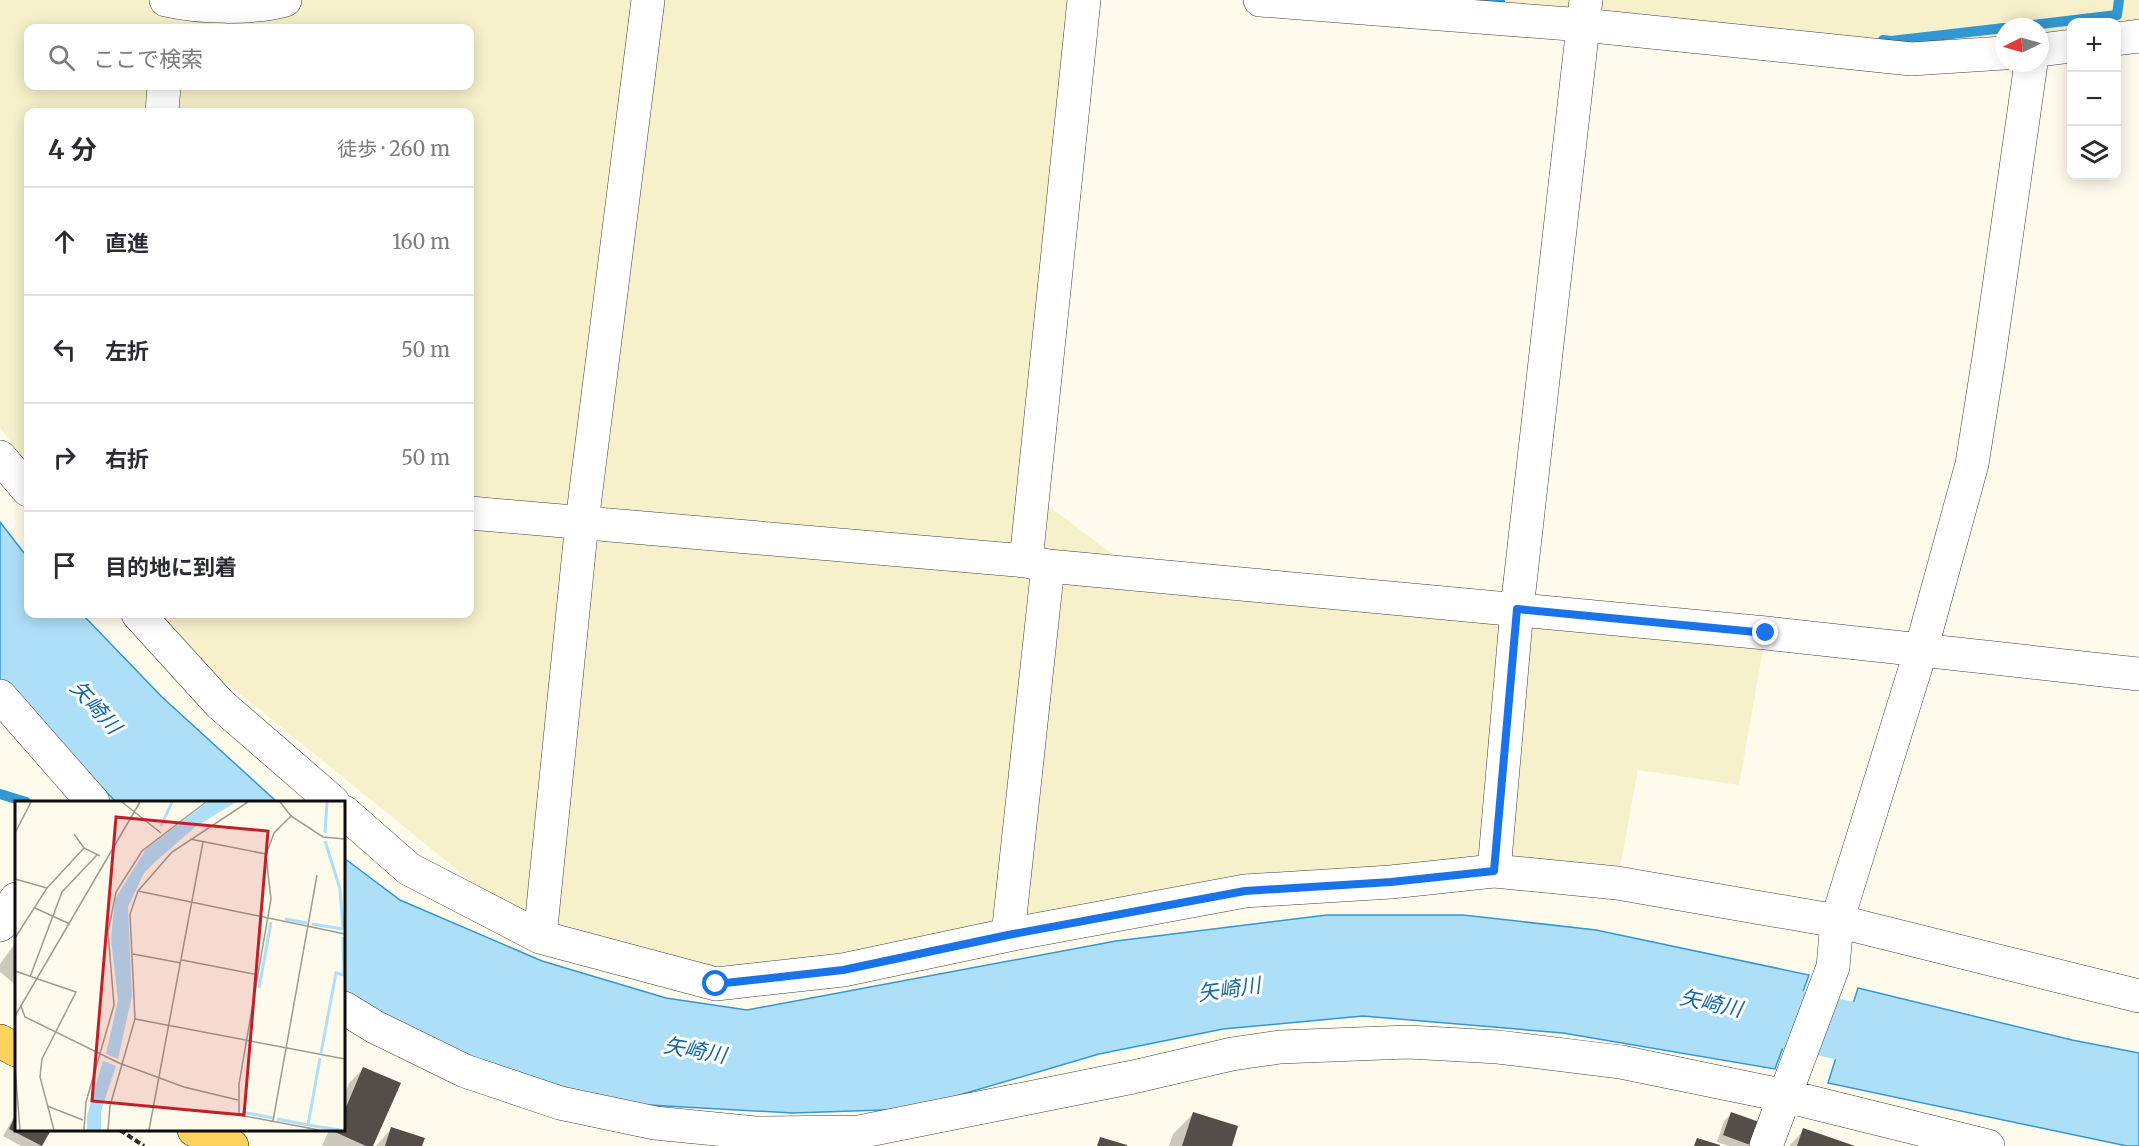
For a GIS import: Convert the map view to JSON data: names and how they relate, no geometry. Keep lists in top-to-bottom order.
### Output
{
  "water": ["矢崎川"],
  "north": "left",
  "page": {
    "map_buttons": ["+", "−"],
    "search": "ここで検索",
    "heading": ["4 分", "徒歩 · 260 m"],
    "list": [
      ["直進", "160 m"],
      ["左折", "50 m"],
      ["右折", "50 m"],
      "目的地に到着"
    ]
  }
}
